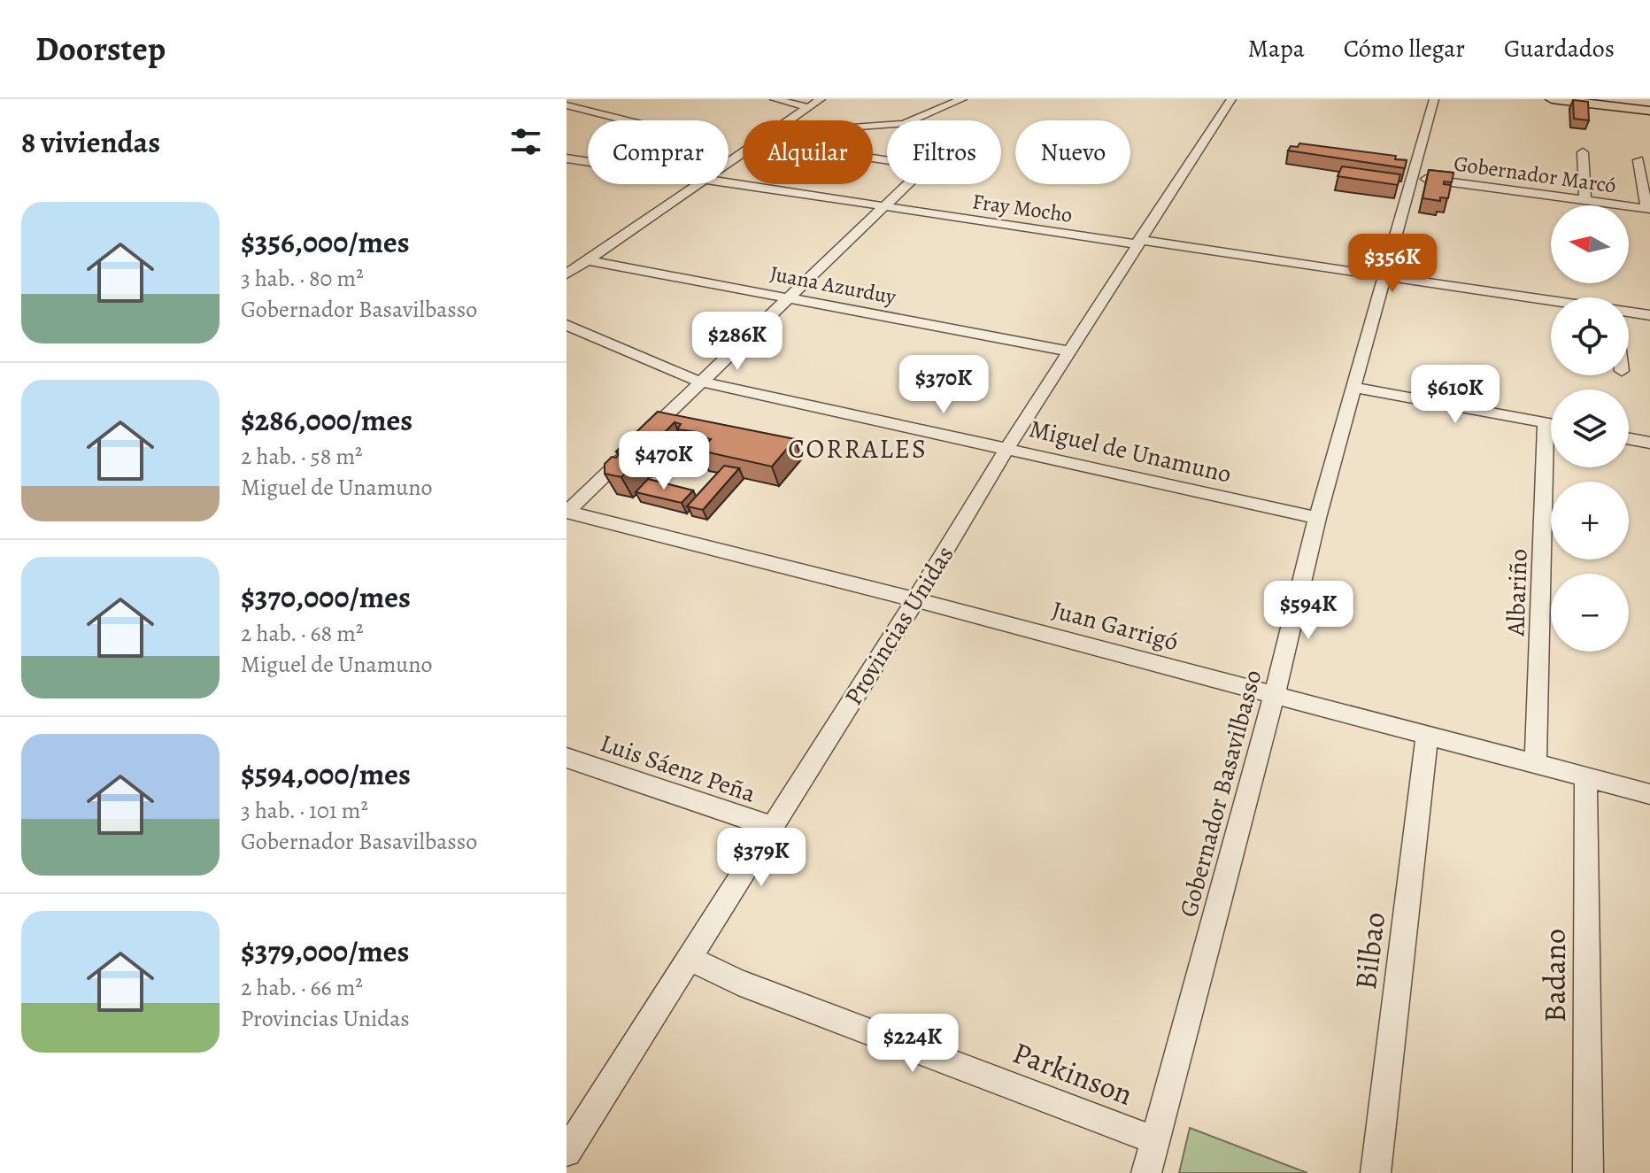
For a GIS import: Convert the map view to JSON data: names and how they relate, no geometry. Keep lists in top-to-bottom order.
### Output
{
  "streets": {
    "street": [
      "Gobernador Marcó",
      "Fray Mocho",
      "Juana Azurduy",
      "Miguel de Unamuno",
      "Albariño",
      "Provincias Unidas",
      "Juan Garrigó",
      "Luis Sáenz Peña",
      "Gobernador Basavilbasso",
      "Bilbao",
      "Badano",
      "Parkinson"
    ]
  },
  "crossings": [
    ["Gobernador Marcó", "Gobernador Basavilbasso"],
    ["Fray Mocho", "Provincias Unidas"],
    ["Fray Mocho", "Gobernador Basavilbasso"],
    ["Juana Azurduy", "Provincias Unidas"],
    ["Miguel de Unamuno", "Provincias Unidas"],
    ["Miguel de Unamuno", "Gobernador Basavilbasso"],
    ["Albariño", "Juan Garrigó"],
    ["Provincias Unidas", "Juan Garrigó"],
    ["Provincias Unidas", "Luis Sáenz Peña"],
    ["Provincias Unidas", "Parkinson"],
    ["Juan Garrigó", "Gobernador Basavilbasso"],
    ["Juan Garrigó", "Bilbao"],
    ["Juan Garrigó", "Badano"],
    ["Gobernador Basavilbasso", "Parkinson"]
  ],
  "districts": ["CORRALES"],
  "north": "left",
  "page": {
    "header": "Doorstep",
    "nav": ["Mapa", "Cómo llegar", "Guardados"],
    "heading": "8 viviendas",
    "chip": [
      "Comprar",
      "Alquilar",
      "Filtros",
      "Nuevo"
    ],
    "list": [
      {
        "name": "$356,000/mes",
        "note": "3 hab. · 80 m² · Gobernador Basavilbasso"
      },
      {
        "name": "$286,000/mes",
        "note": "2 hab. · 58 m² · Miguel de Unamuno"
      },
      {
        "name": "$370,000/mes",
        "note": "2 hab. · 68 m² · Miguel de Unamuno"
      },
      {
        "name": "$594,000/mes",
        "note": "3 hab. · 101 m² · Gobernador Basavilbasso"
      },
      {
        "name": "$379,000/mes",
        "note": "2 hab. · 66 m² · Provincias Unidas"
      }
    ],
    "map_buttons": ["+", "−"],
    "price": [
      "$356K",
      "$286K",
      "$370K",
      "$610K",
      "$470K",
      "$594K",
      "$379K",
      "$224K"
    ]
  }
}
